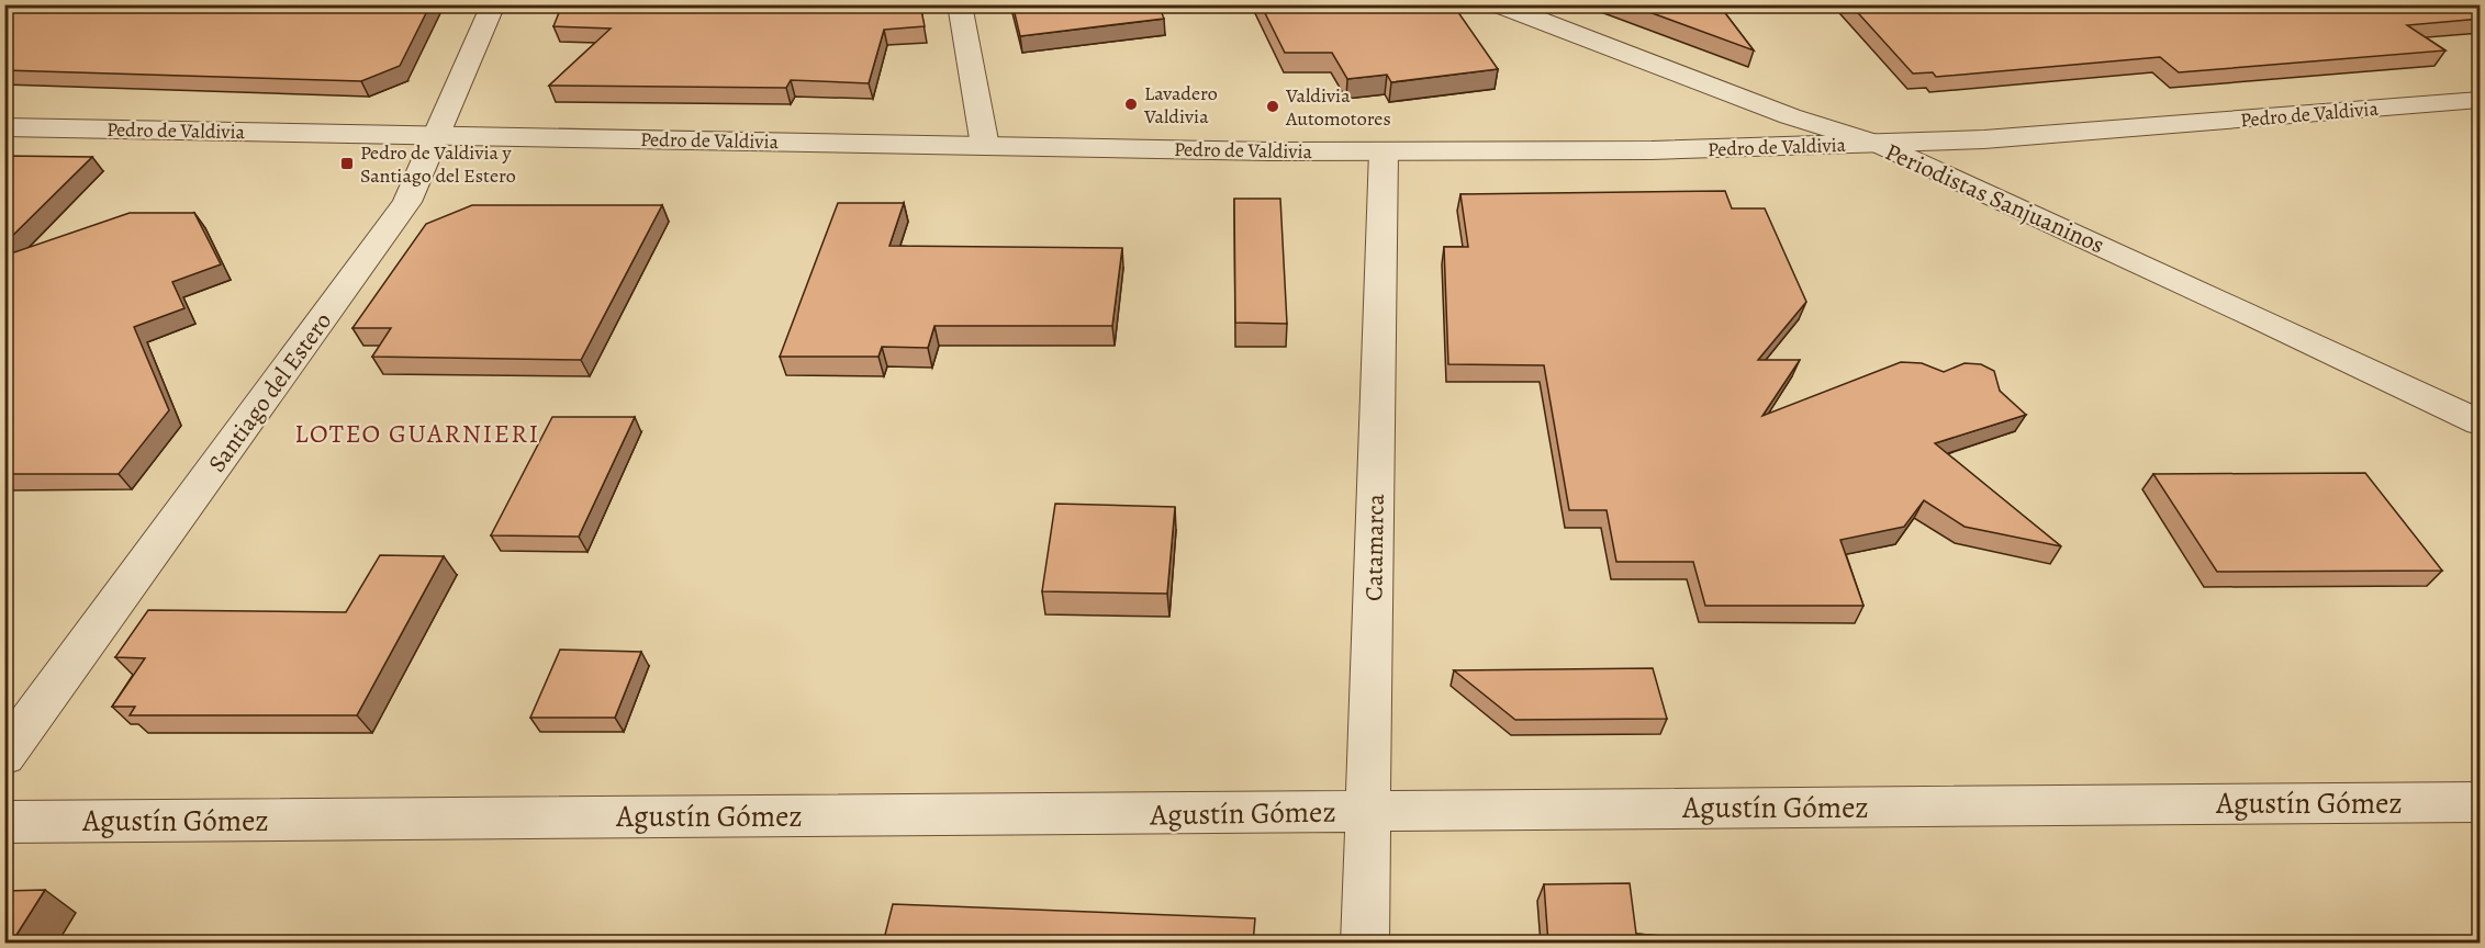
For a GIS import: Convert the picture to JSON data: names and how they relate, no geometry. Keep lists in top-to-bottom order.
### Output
{
  "streets": {
    "street": [
      "Pedro de Valdivia",
      "Periodistas Sanjuaninos",
      "Santiago del Estero",
      "Catamarca",
      "Agustín Gómez"
    ]
  },
  "crossings": [
    ["Pedro de Valdivia", "Periodistas Sanjuaninos"],
    ["Pedro de Valdivia", "Santiago del Estero"],
    ["Pedro de Valdivia", "Catamarca"],
    ["Catamarca", "Agustín Gómez"]
  ],
  "districts": ["LOTEO GUARNIERI"],
  "places": {
    "other": ["Lavadero Valdivia", "Valdivia Automotores"],
    "transit": ["Pedro de Valdivia y Santiago del Estero"]
  }
}
